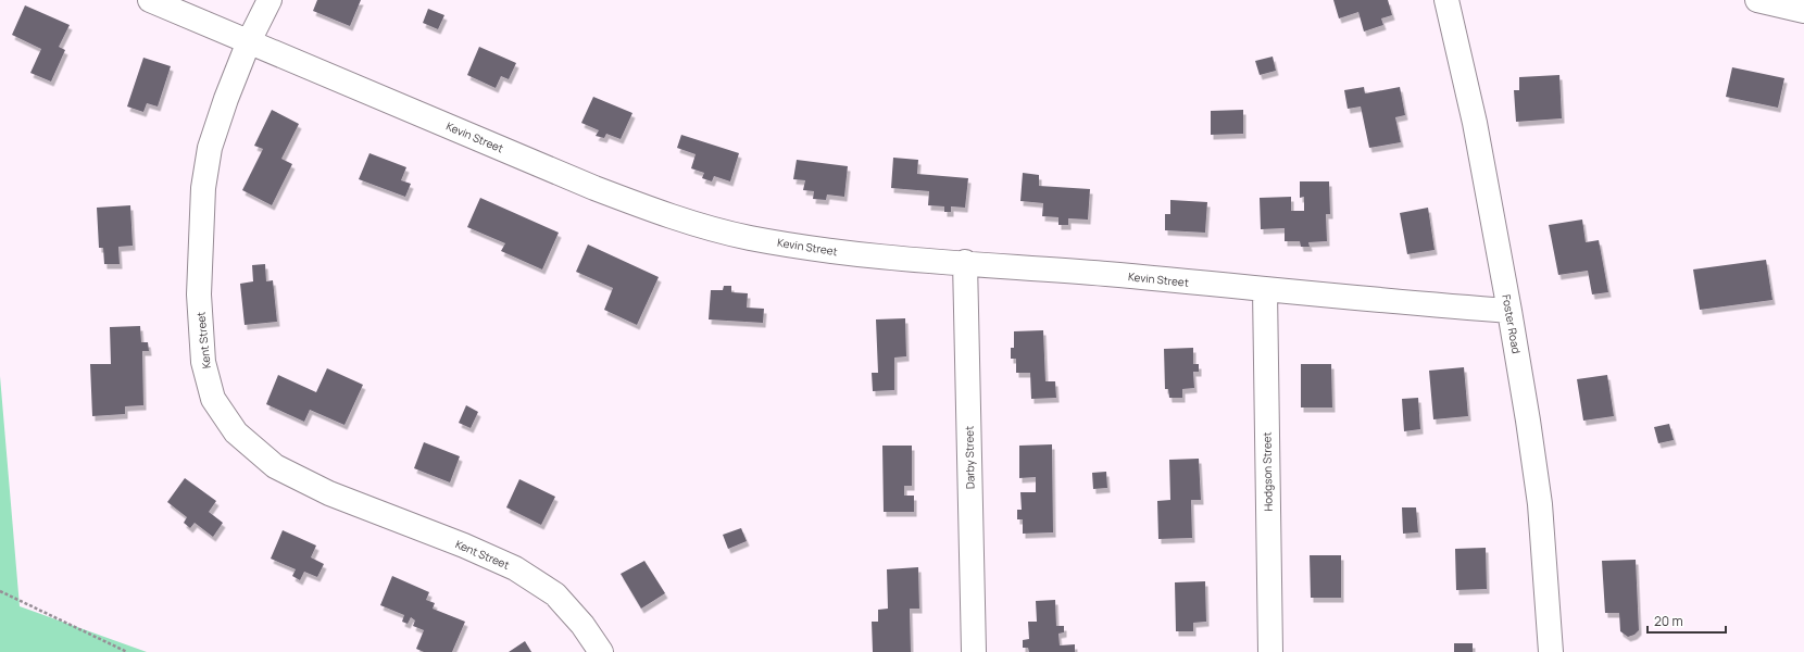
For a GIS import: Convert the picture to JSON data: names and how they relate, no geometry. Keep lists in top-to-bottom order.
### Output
{
  "streets": {
    "street": [
      "Kevin Street",
      "Foster Road",
      "Kent Street",
      "Darby Street",
      "Hodgson Street"
    ]
  },
  "crossings": [
    ["Kevin Street", "Foster Road"],
    ["Kevin Street", "Kent Street"],
    ["Kevin Street", "Darby Street"],
    ["Kevin Street", "Hodgson Street"]
  ],
  "scale_bar": "20 m"
}
